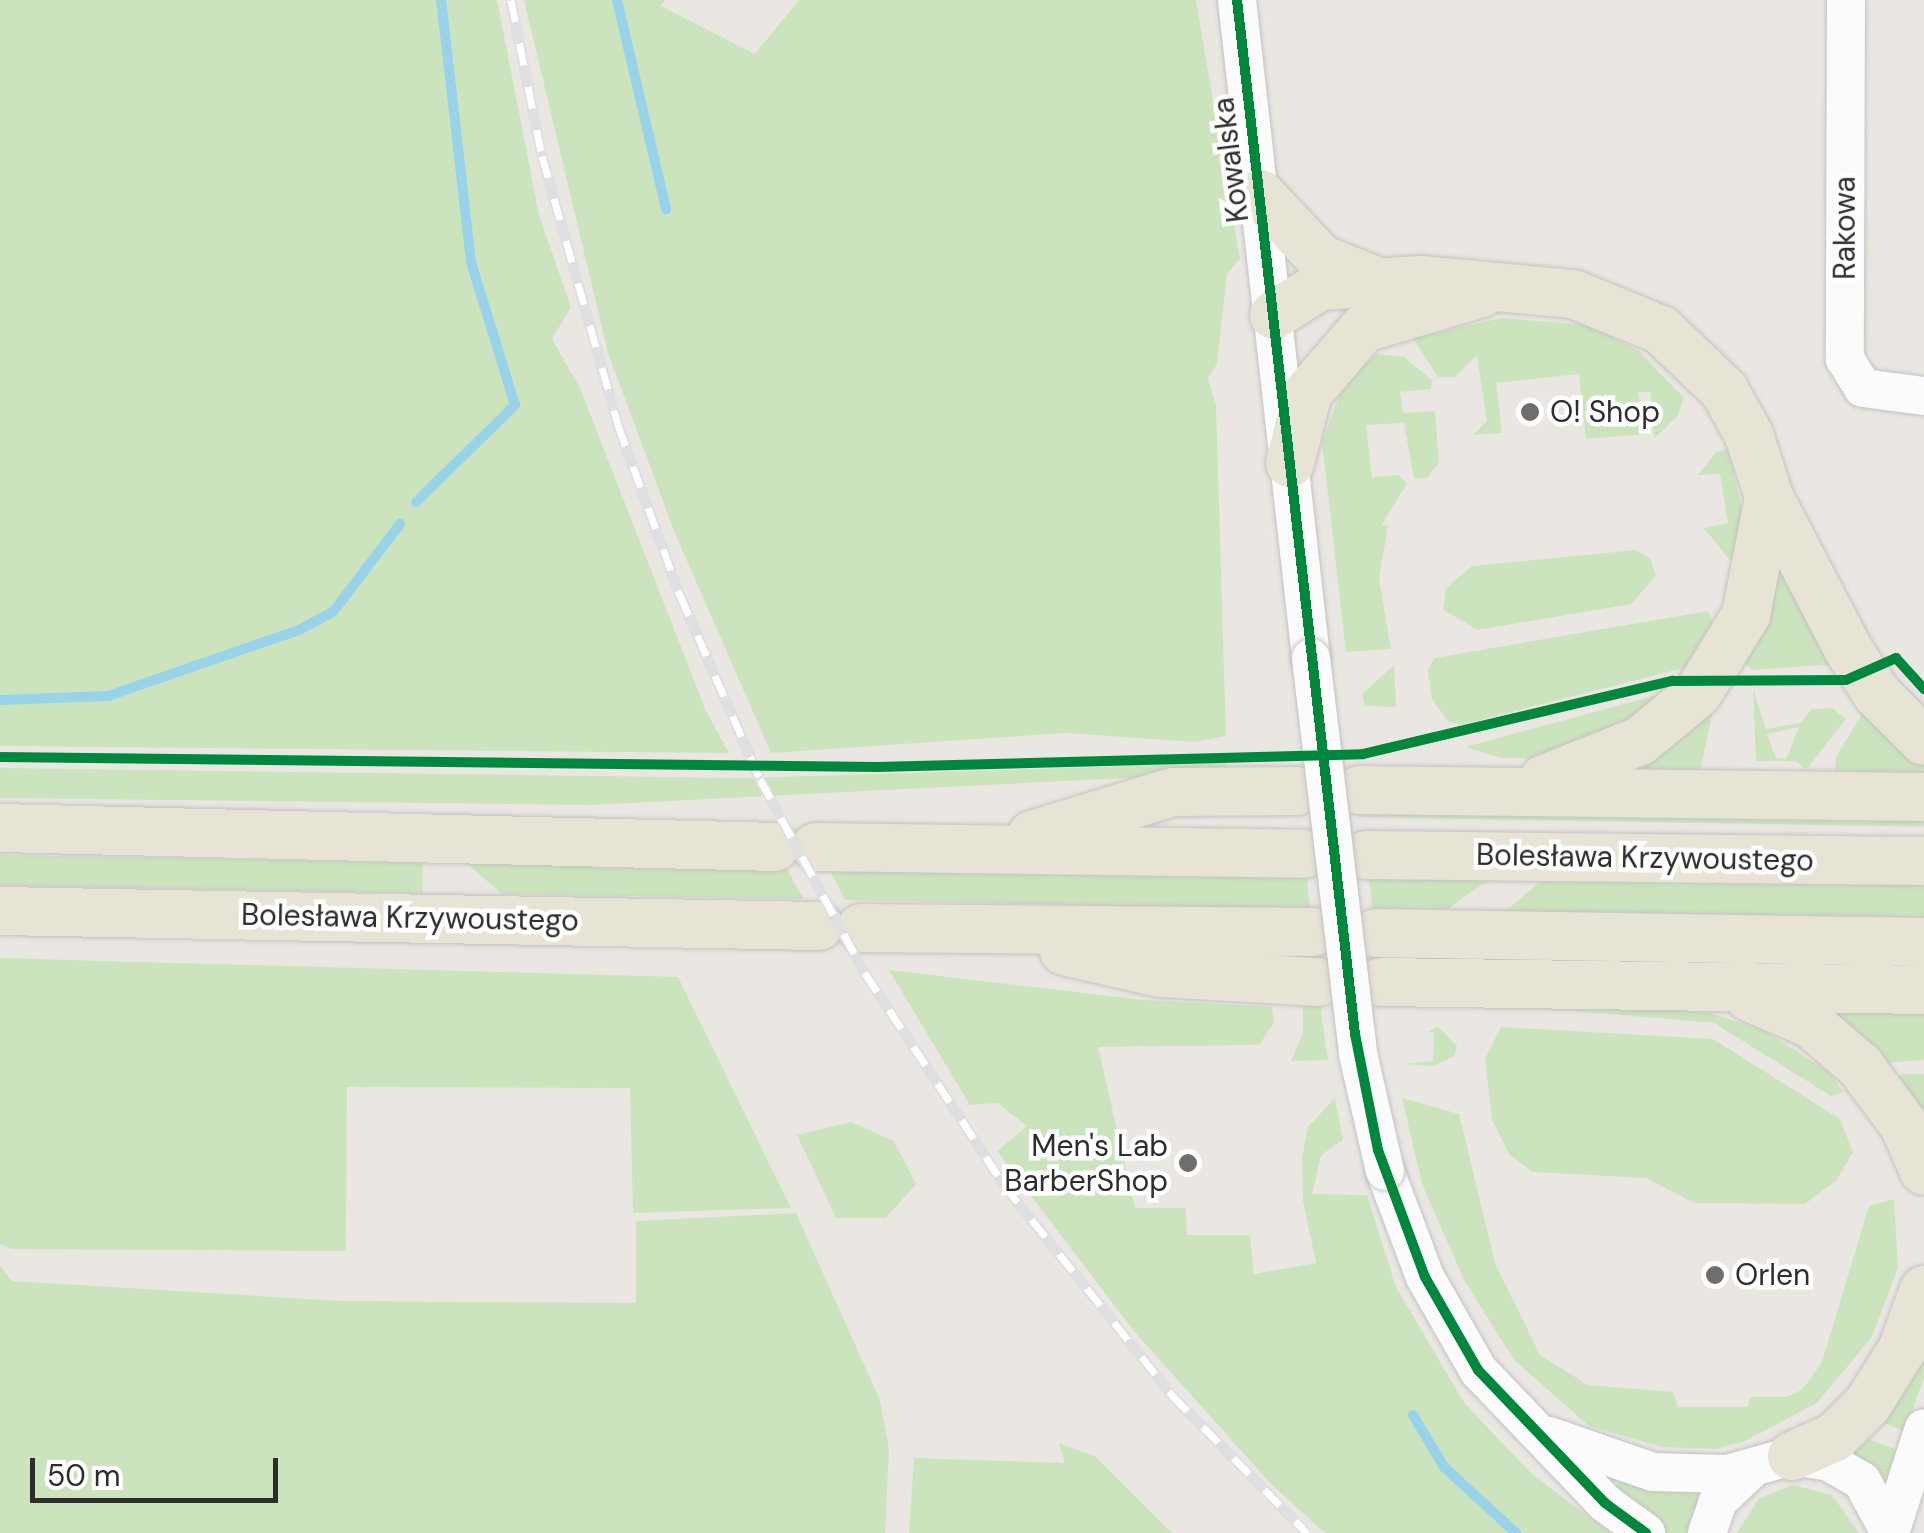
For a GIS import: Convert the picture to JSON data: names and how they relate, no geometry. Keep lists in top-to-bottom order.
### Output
{
  "streets": {
    "main road": ["Bolesława Krzywoustego"],
    "street": ["Kowalska", "Rakowa"]
  },
  "places": ["O! Shop", "Men's Lab BarberShop", "Orlen"],
  "scale_bar": "50 m"
}
